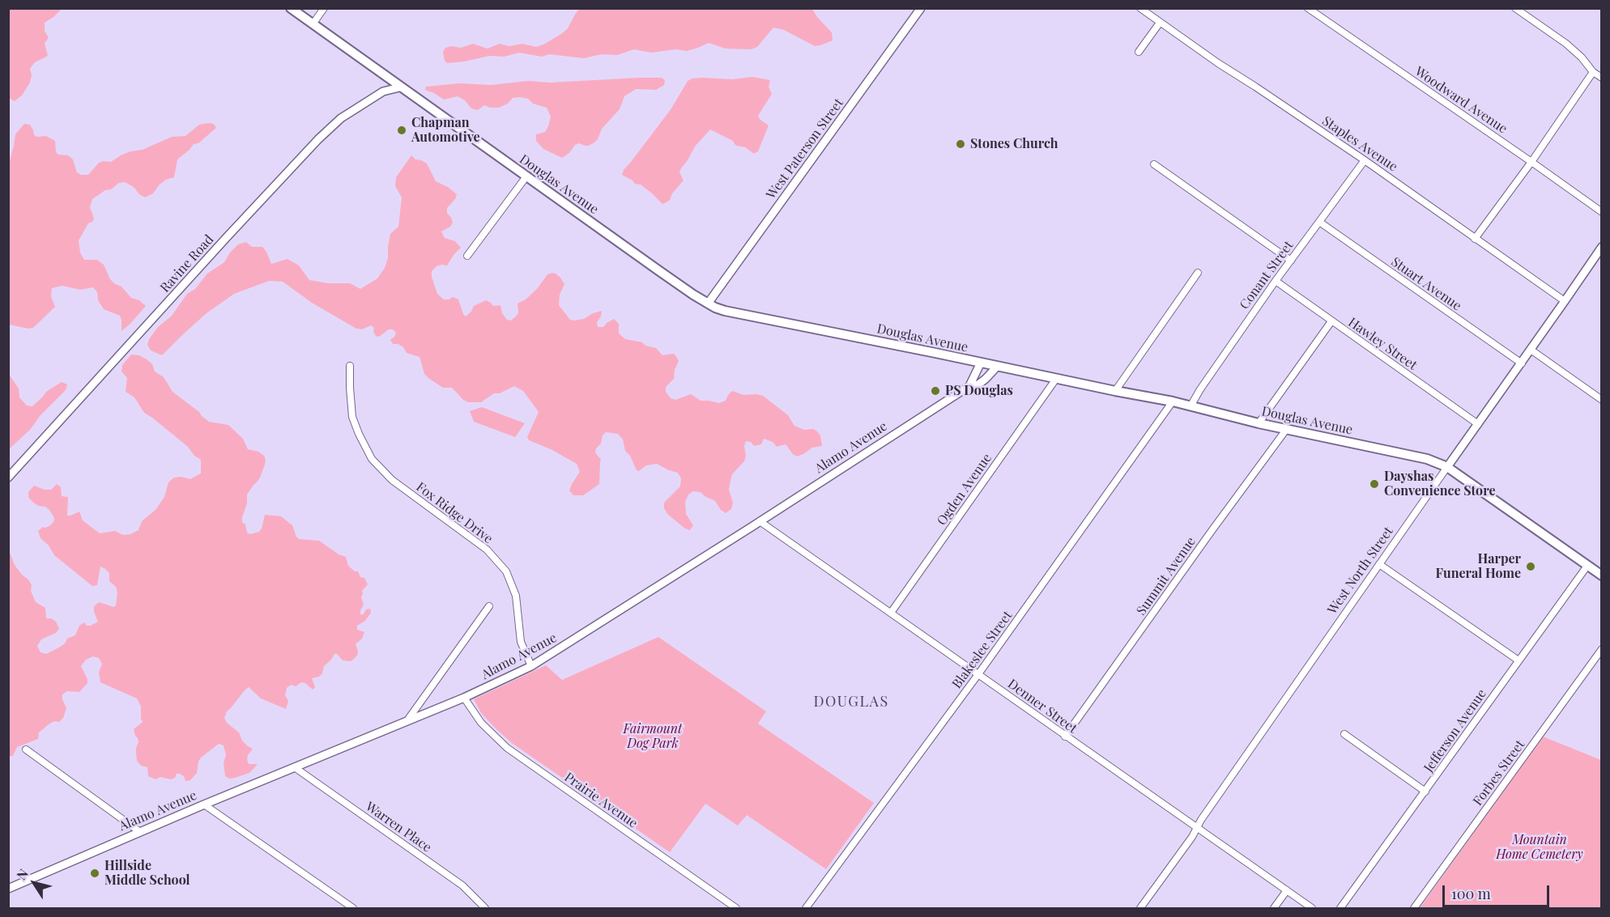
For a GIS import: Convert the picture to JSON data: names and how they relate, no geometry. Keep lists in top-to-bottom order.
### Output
{
  "streets": {
    "main road": ["Douglas Avenue"],
    "street": [
      "Woodward Avenue",
      "Staples Avenue",
      "West Paterson Street",
      "Ravine Road",
      "Conant Street",
      "Stuart Avenue",
      "Hawley Street",
      "Alamo Avenue",
      "Ogden Avenue",
      "Fox Ridge Drive",
      "West North Street",
      "Summit Avenue",
      "Blakeslee Street",
      "Denner Street",
      "Jefferson Avenue",
      "Forbes Street",
      "Prairie Avenue",
      "Warren Place"
    ]
  },
  "crossings": [
    ["Staples Avenue", "Conant Street"],
    ["Staples Avenue", "West North Street"],
    ["West Paterson Street", "Douglas Avenue"],
    ["Douglas Avenue", "Ravine Road"],
    ["Douglas Avenue", "Conant Street"],
    ["Douglas Avenue", "Alamo Avenue"],
    ["Douglas Avenue", "Ogden Avenue"],
    ["Douglas Avenue", "West North Street"],
    ["Douglas Avenue", "Summit Avenue"],
    ["Douglas Avenue", "Blakeslee Street"],
    ["Douglas Avenue", "Jefferson Avenue"],
    ["Conant Street", "Stuart Avenue"],
    ["Conant Street", "Hawley Street"],
    ["Stuart Avenue", "West North Street"],
    ["Hawley Street", "West North Street"],
    ["Alamo Avenue", "Fox Ridge Drive"],
    ["Alamo Avenue", "Denner Street"],
    ["Alamo Avenue", "Prairie Avenue"],
    ["Alamo Avenue", "Warren Place"],
    ["Ogden Avenue", "Denner Street"],
    ["West North Street", "Denner Street"],
    ["Summit Avenue", "Denner Street"],
    ["Blakeslee Street", "Denner Street"]
  ],
  "districts": ["DOUGLAS"],
  "parks": ["Fairmount Dog Park", "Mountain Home Cemetery"],
  "places": [
    "Chapman Automotive",
    "Stones Church",
    "PS Douglas",
    "Dayshas Convenience Store",
    "Harper Funeral Home",
    "Hillside Middle School"
  ],
  "scale_bar": "100 m",
  "north": "top left"
}
